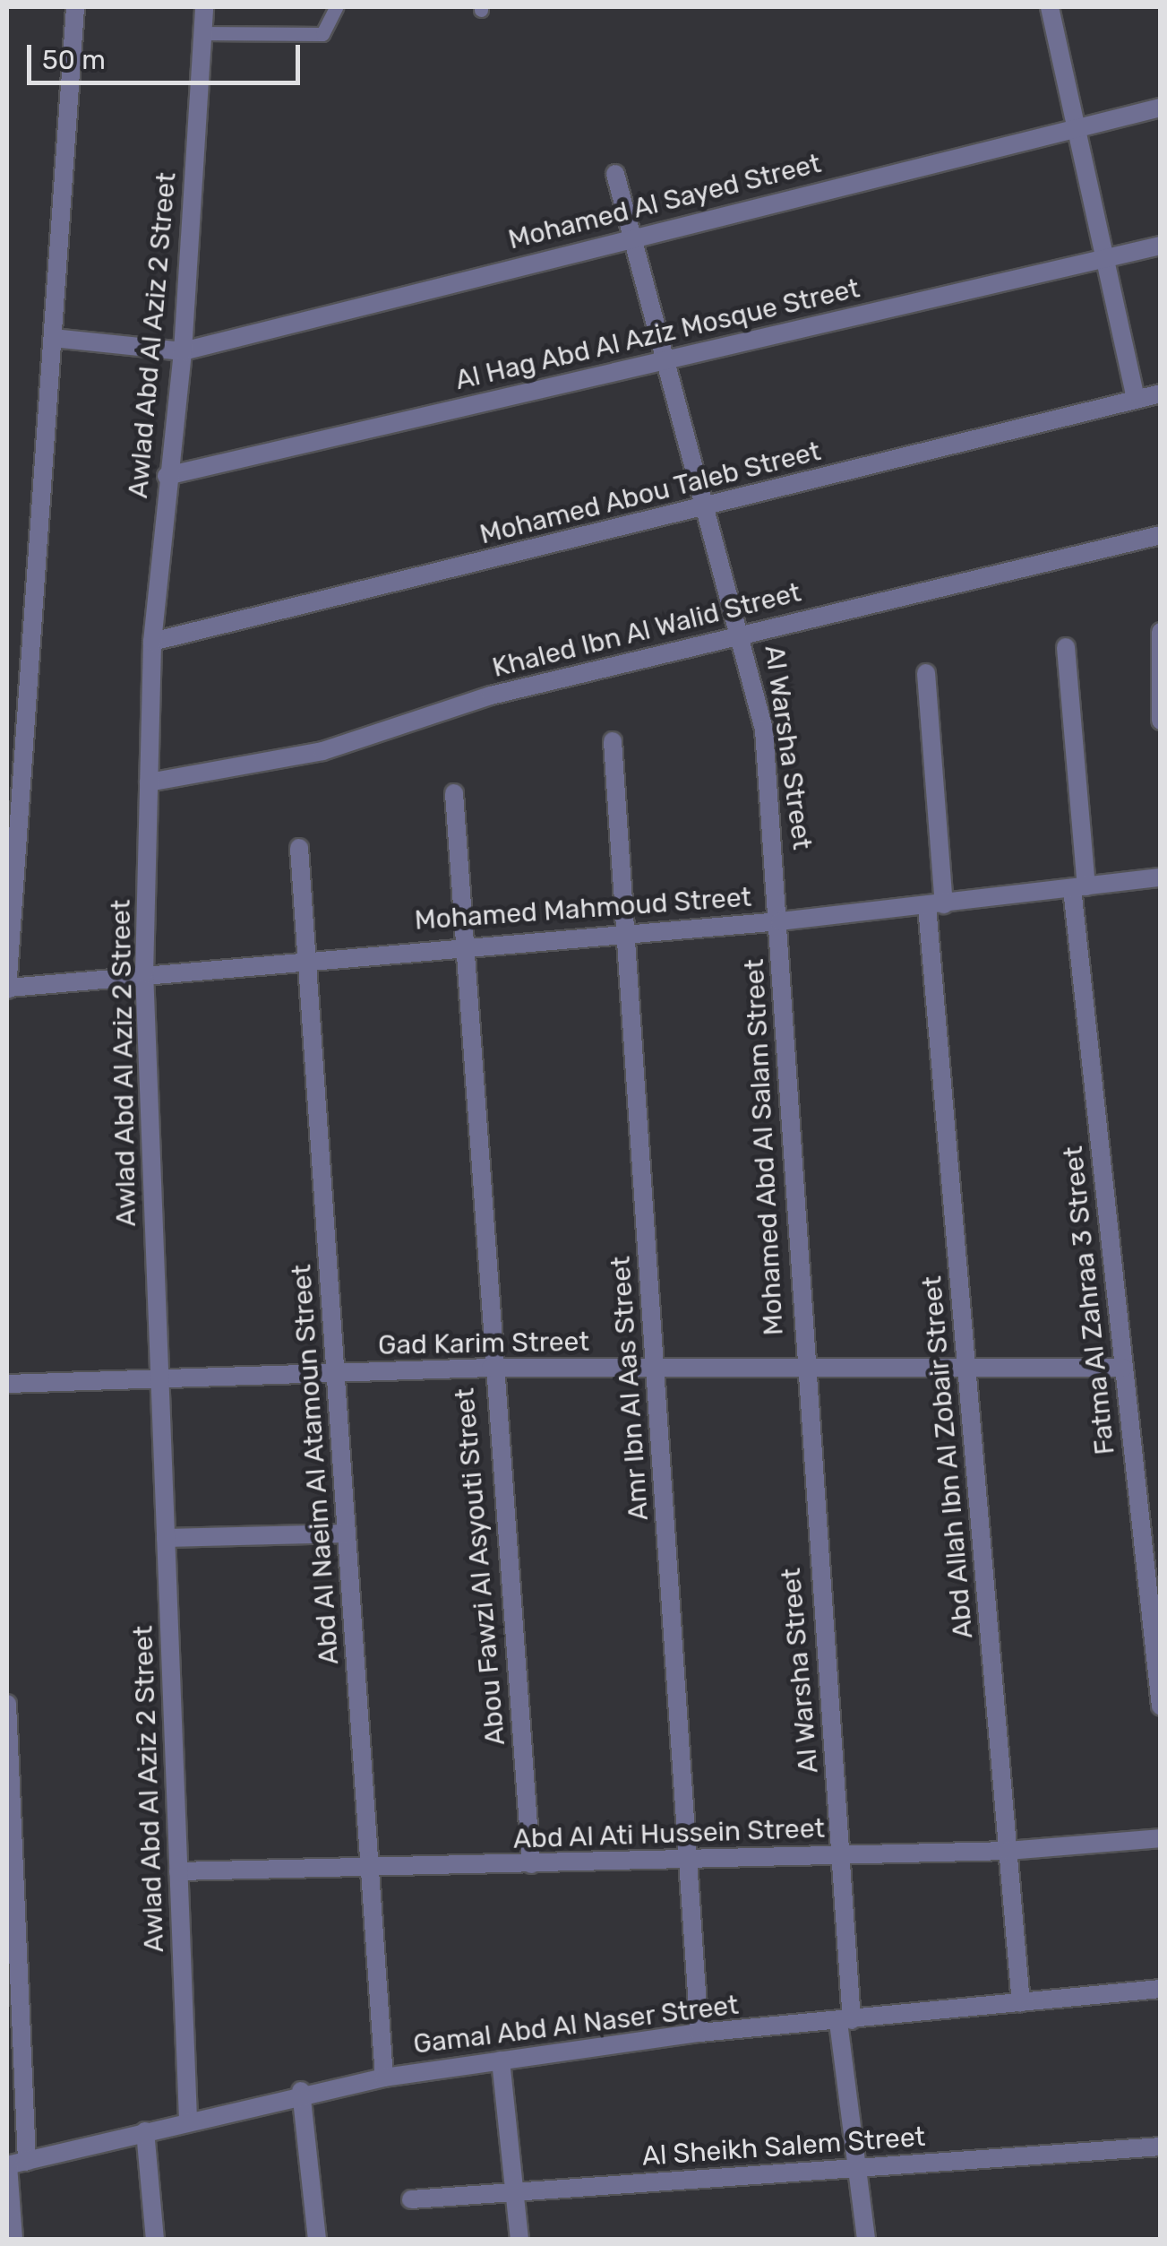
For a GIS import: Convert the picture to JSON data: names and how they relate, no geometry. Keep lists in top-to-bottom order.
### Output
{
  "streets": {
    "street": [
      "Mohamed Al Sayed Street",
      "Al Hag Abd Al Aziz Mosque Street",
      "Awlad Abd Al Aziz 2 Street",
      "Mohamed Abou Taleb Street",
      "Khaled Ibn Al Walid Street",
      "Al Warsha Street",
      "Mohamed Mahmoud Street",
      "Mohamed Abd Al Salam Street",
      "Fatma Al Zahraa 3 Street",
      "Gad Karim Street",
      "Amr Ibn Al Aas Street",
      "Abd Allah Ibn Al Zobair Street",
      "Abd Al Naeim Al Atamoun Street",
      "Abou Fawzi Al Asyouti Street",
      "Abd Al Ati Hussein Street",
      "Gamal Abd Al Naser Street",
      "Al Sheikh Salem Street"
    ]
  },
  "crossings": [
    ["Mohamed Al Sayed Street", "Awlad Abd Al Aziz 2 Street"],
    ["Mohamed Al Sayed Street", "Al Warsha Street"],
    ["Al Hag Abd Al Aziz Mosque Street", "Awlad Abd Al Aziz 2 Street"],
    ["Al Hag Abd Al Aziz Mosque Street", "Al Warsha Street"],
    ["Awlad Abd Al Aziz 2 Street", "Mohamed Abou Taleb Street"],
    ["Awlad Abd Al Aziz 2 Street", "Khaled Ibn Al Walid Street"],
    ["Awlad Abd Al Aziz 2 Street", "Mohamed Mahmoud Street"],
    ["Awlad Abd Al Aziz 2 Street", "Gad Karim Street"],
    ["Awlad Abd Al Aziz 2 Street", "Abd Al Ati Hussein Street"],
    ["Awlad Abd Al Aziz 2 Street", "Gamal Abd Al Naser Street"],
    ["Mohamed Abou Taleb Street", "Al Warsha Street"],
    ["Khaled Ibn Al Walid Street", "Al Warsha Street"],
    ["Al Warsha Street", "Mohamed Mahmoud Street"],
    ["Al Warsha Street", "Mohamed Abd Al Salam Street"],
    ["Al Warsha Street", "Gad Karim Street"],
    ["Al Warsha Street", "Abd Al Ati Hussein Street"],
    ["Al Warsha Street", "Gamal Abd Al Naser Street"],
    ["Al Warsha Street", "Al Sheikh Salem Street"],
    ["Mohamed Mahmoud Street", "Mohamed Abd Al Salam Street"],
    ["Mohamed Mahmoud Street", "Fatma Al Zahraa 3 Street"],
    ["Mohamed Mahmoud Street", "Amr Ibn Al Aas Street"],
    ["Mohamed Mahmoud Street", "Abd Allah Ibn Al Zobair Street"],
    ["Mohamed Mahmoud Street", "Abd Al Naeim Al Atamoun Street"],
    ["Mohamed Mahmoud Street", "Abou Fawzi Al Asyouti Street"],
    ["Mohamed Abd Al Salam Street", "Gad Karim Street"],
    ["Fatma Al Zahraa 3 Street", "Gad Karim Street"],
    ["Gad Karim Street", "Amr Ibn Al Aas Street"],
    ["Gad Karim Street", "Abd Allah Ibn Al Zobair Street"],
    ["Gad Karim Street", "Abd Al Naeim Al Atamoun Street"],
    ["Gad Karim Street", "Abou Fawzi Al Asyouti Street"],
    ["Amr Ibn Al Aas Street", "Abd Al Ati Hussein Street"],
    ["Amr Ibn Al Aas Street", "Gamal Abd Al Naser Street"],
    ["Abd Allah Ibn Al Zobair Street", "Abd Al Ati Hussein Street"],
    ["Abd Allah Ibn Al Zobair Street", "Gamal Abd Al Naser Street"],
    ["Abd Al Naeim Al Atamoun Street", "Abd Al Ati Hussein Street"],
    ["Abd Al Naeim Al Atamoun Street", "Gamal Abd Al Naser Street"],
    ["Abou Fawzi Al Asyouti Street", "Abd Al Ati Hussein Street"]
  ],
  "scale_bar": "50 m"
}
